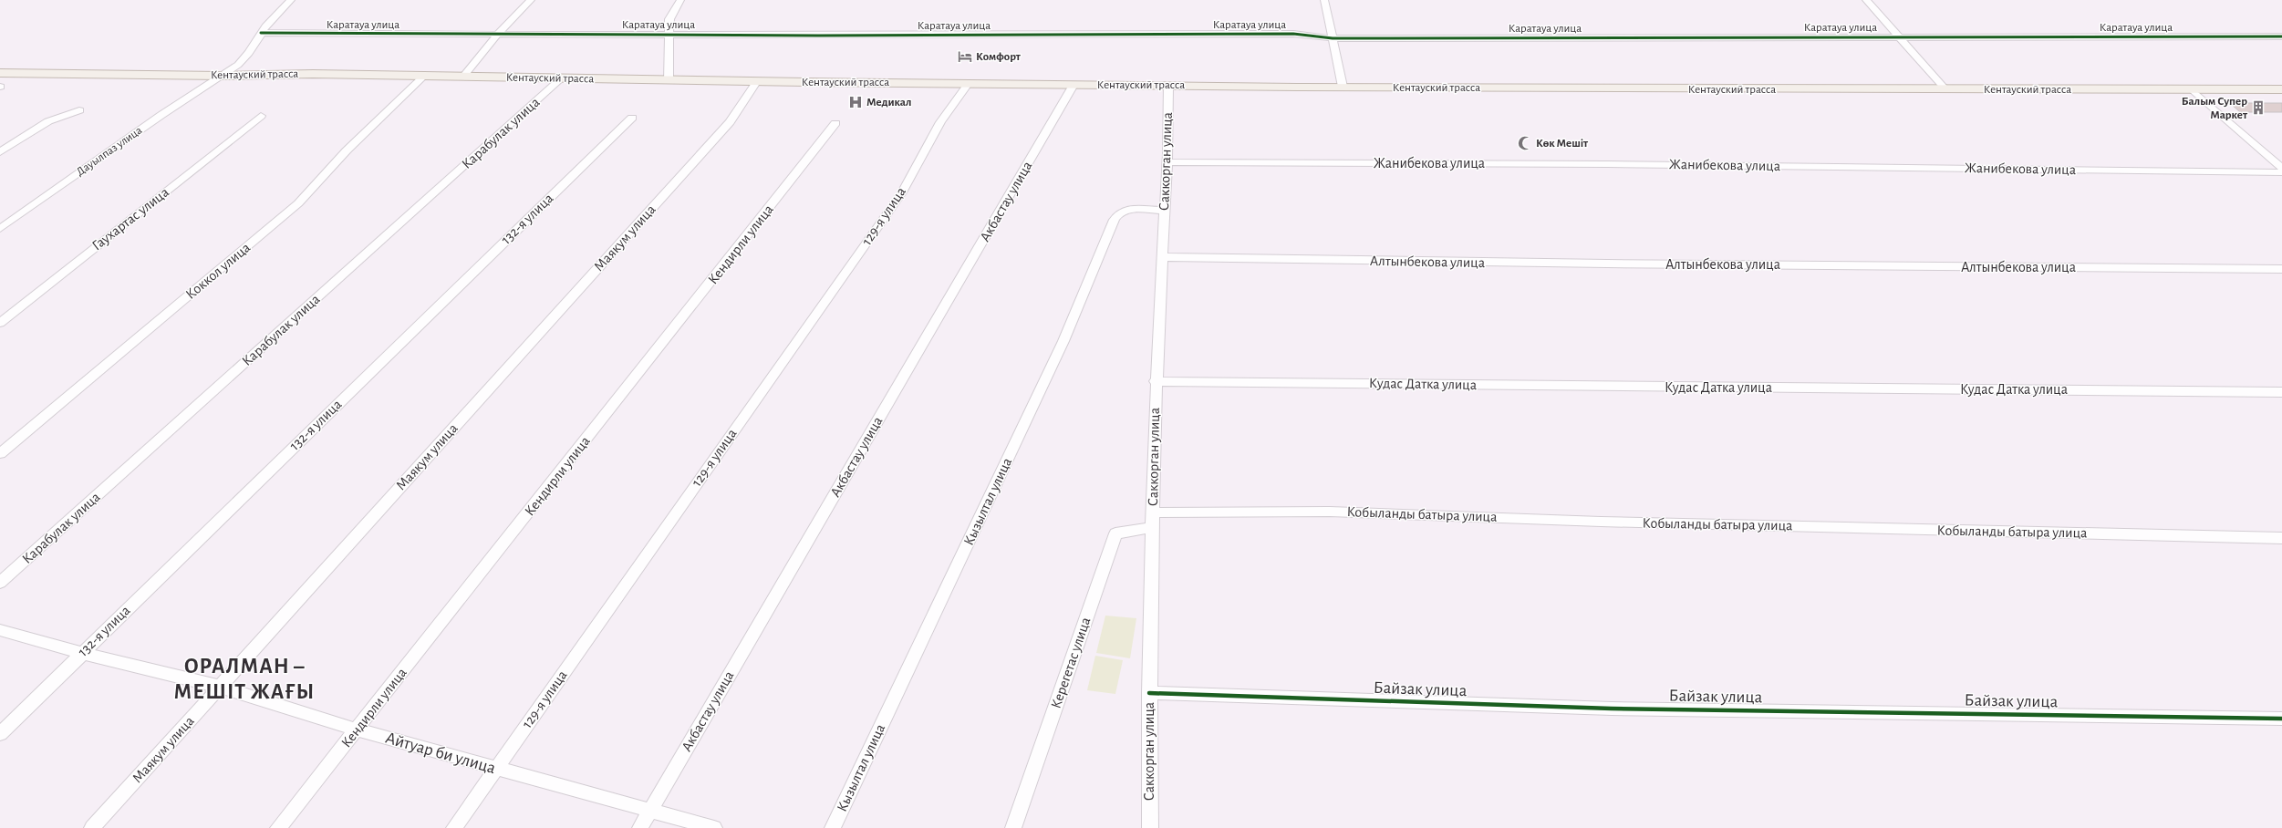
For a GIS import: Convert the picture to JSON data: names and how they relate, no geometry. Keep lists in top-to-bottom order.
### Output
{
  "streets": {
    "main road": ["Кентауский трасса"],
    "street": [
      "Каратауа улица",
      "Карабулак улица",
      "Дауылпаз улица",
      "Саккорган улица",
      "Жанибекова улица",
      "Акбастау улица",
      "129-я улица",
      "Гаухартас улица",
      "132-я улица",
      "Маякум улица",
      "Кендирли улица",
      "Алтынбекова улица",
      "Коккол улица",
      "Кудас Датка улица",
      "Кызылтал улица",
      "Кобыланды батыра улица",
      "Керегетас улица",
      "Байзак улица",
      "Айтуар би улица"
    ]
  },
  "crossings": [
    ["Каратауа улица", "Дауылпаз улица"],
    ["Кентауский трасса", "Карабулак улица"],
    ["Кентауский трасса", "Дауылпаз улица"],
    ["Кентауский трасса", "Саккорган улица"],
    ["Кентауский трасса", "Акбастау улица"],
    ["Кентауский трасса", "129-я улица"],
    ["Кентауский трасса", "Маякум улица"],
    ["Кентауский трасса", "Коккол улица"],
    ["Саккорган улица", "Жанибекова улица"],
    ["Саккорган улица", "Алтынбекова улица"],
    ["Саккорган улица", "Кудас Датка улица"],
    ["Саккорган улица", "Кызылтал улица"],
    ["Саккорган улица", "Кобыланды батыра улица"],
    ["Саккорган улица", "Керегетас улица"],
    ["Саккорган улица", "Байзак улица"],
    ["Акбастау улица", "Айтуар би улица"],
    ["129-я улица", "Айтуар би улица"],
    ["132-я улица", "Айтуар би улица"],
    ["Маякум улица", "Айтуар би улица"],
    ["Кендирли улица", "Айтуар би улица"]
  ],
  "districts": ["ОРАЛМАН – МЕШІТ ЖАҒЫ"],
  "places": {
    "hotel": ["Комфорт"],
    "hospital": ["Медикал"],
    "building": ["Балым Супер Маркет"],
    "mosque": ["Көк Мешіт"]
  }
}
